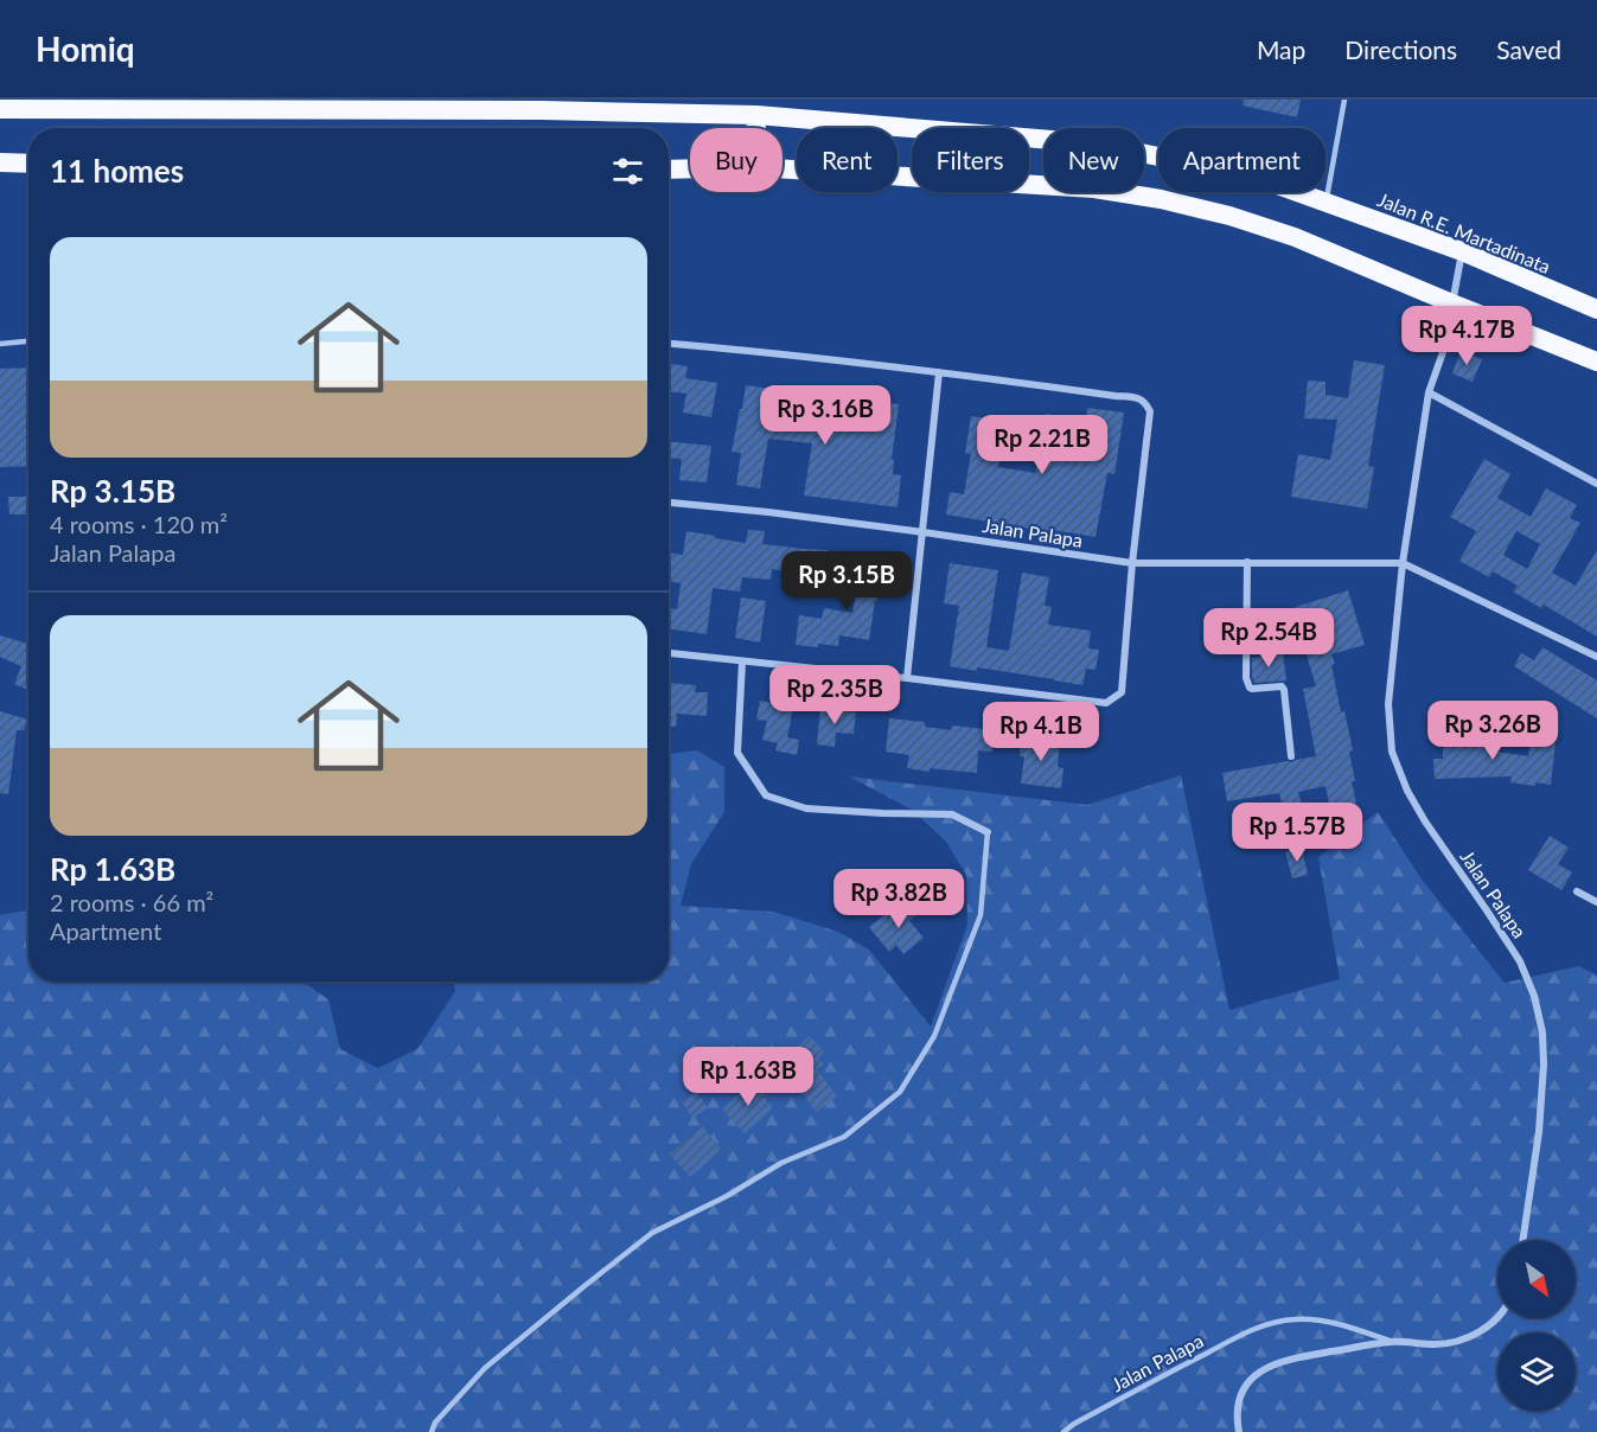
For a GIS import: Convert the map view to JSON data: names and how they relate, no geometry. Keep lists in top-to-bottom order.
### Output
{
  "streets": {
    "highway": ["Jalan R.E. Martadinata"],
    "street": ["Jalan Palapa"]
  },
  "crossings": [
    ["Jalan R.E. Martadinata", "Jalan Palapa"]
  ],
  "north": "bottom right",
  "page": {
    "header": "Homiq",
    "nav": ["Map", "Directions", "Saved"],
    "chip": [
      "Buy",
      "Rent",
      "Filters",
      "New",
      "Apartment"
    ],
    "heading": "11 homes",
    "list": [
      {
        "name": "Rp 3.15B",
        "note": "4 rooms · 120 m² · Jalan Palapa"
      },
      {
        "name": "Rp 1.63B",
        "note": "2 rooms · 66 m² · Apartment"
      }
    ],
    "price": [
      "Rp 4.17B",
      "Rp 3.16B",
      "Rp 2.21B",
      "Rp 3.15B",
      "Rp 2.54B",
      "Rp 2.35B",
      "Rp 3.26B",
      "Rp 4.1B",
      "Rp 1.57B",
      "Rp 3.82B",
      "Rp 1.63B"
    ]
  }
}
